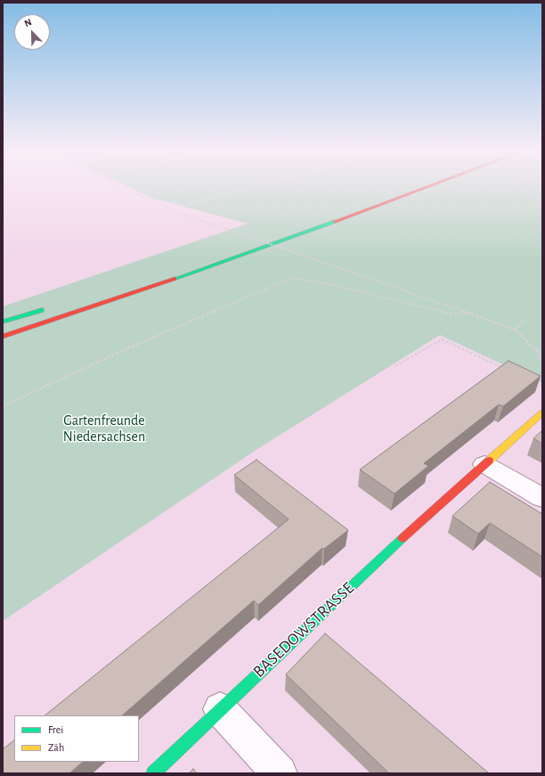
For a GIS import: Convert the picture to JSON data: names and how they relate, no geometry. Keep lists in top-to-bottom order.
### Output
{
  "streets": {
    "main road": ["BASEDOWSTRASSE"]
  },
  "parks": ["Gartenfreunde Niedersachsen"],
  "legend": ["Frei", "Zäh"],
  "north": "top left"
}
